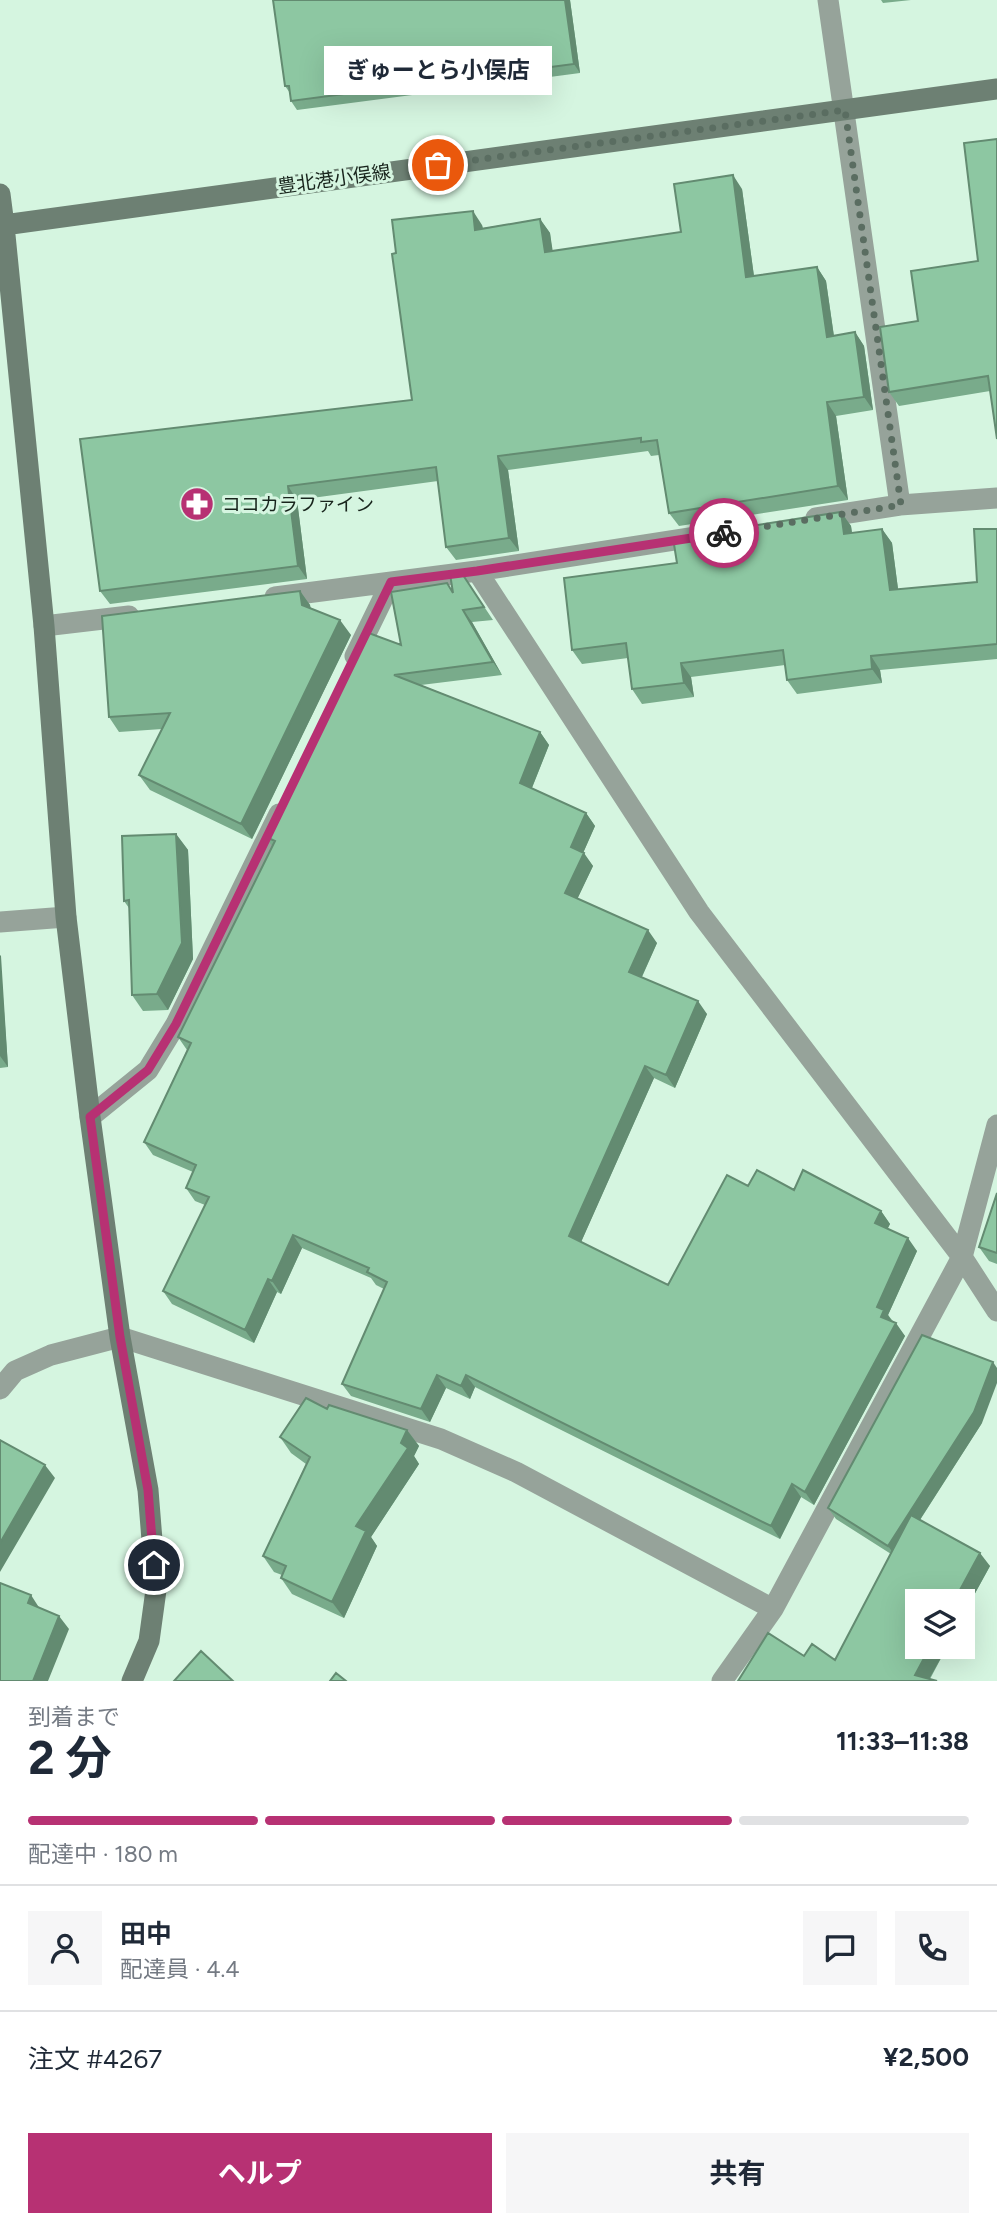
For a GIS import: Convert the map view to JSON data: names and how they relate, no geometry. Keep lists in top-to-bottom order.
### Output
{
  "streets": {
    "street": ["豊北港小俣線"]
  },
  "places": {
    "other": ["ぎゅーとら小俣店"],
    "pharmacy": ["ココカラファイン"]
  },
  "page": {
    "bubble": "ぎゅーとら小俣店",
    "heading": ["2 分", "到着まで", "11:33–11:38"],
    "panel": [
      "田中",
      "配達員 · 4.4",
      "注文 #4267",
      "¥2,500"
    ],
    "bar": "配達中 · 180 m",
    "buttons": ["ヘルプ", "共有"]
  }
}
